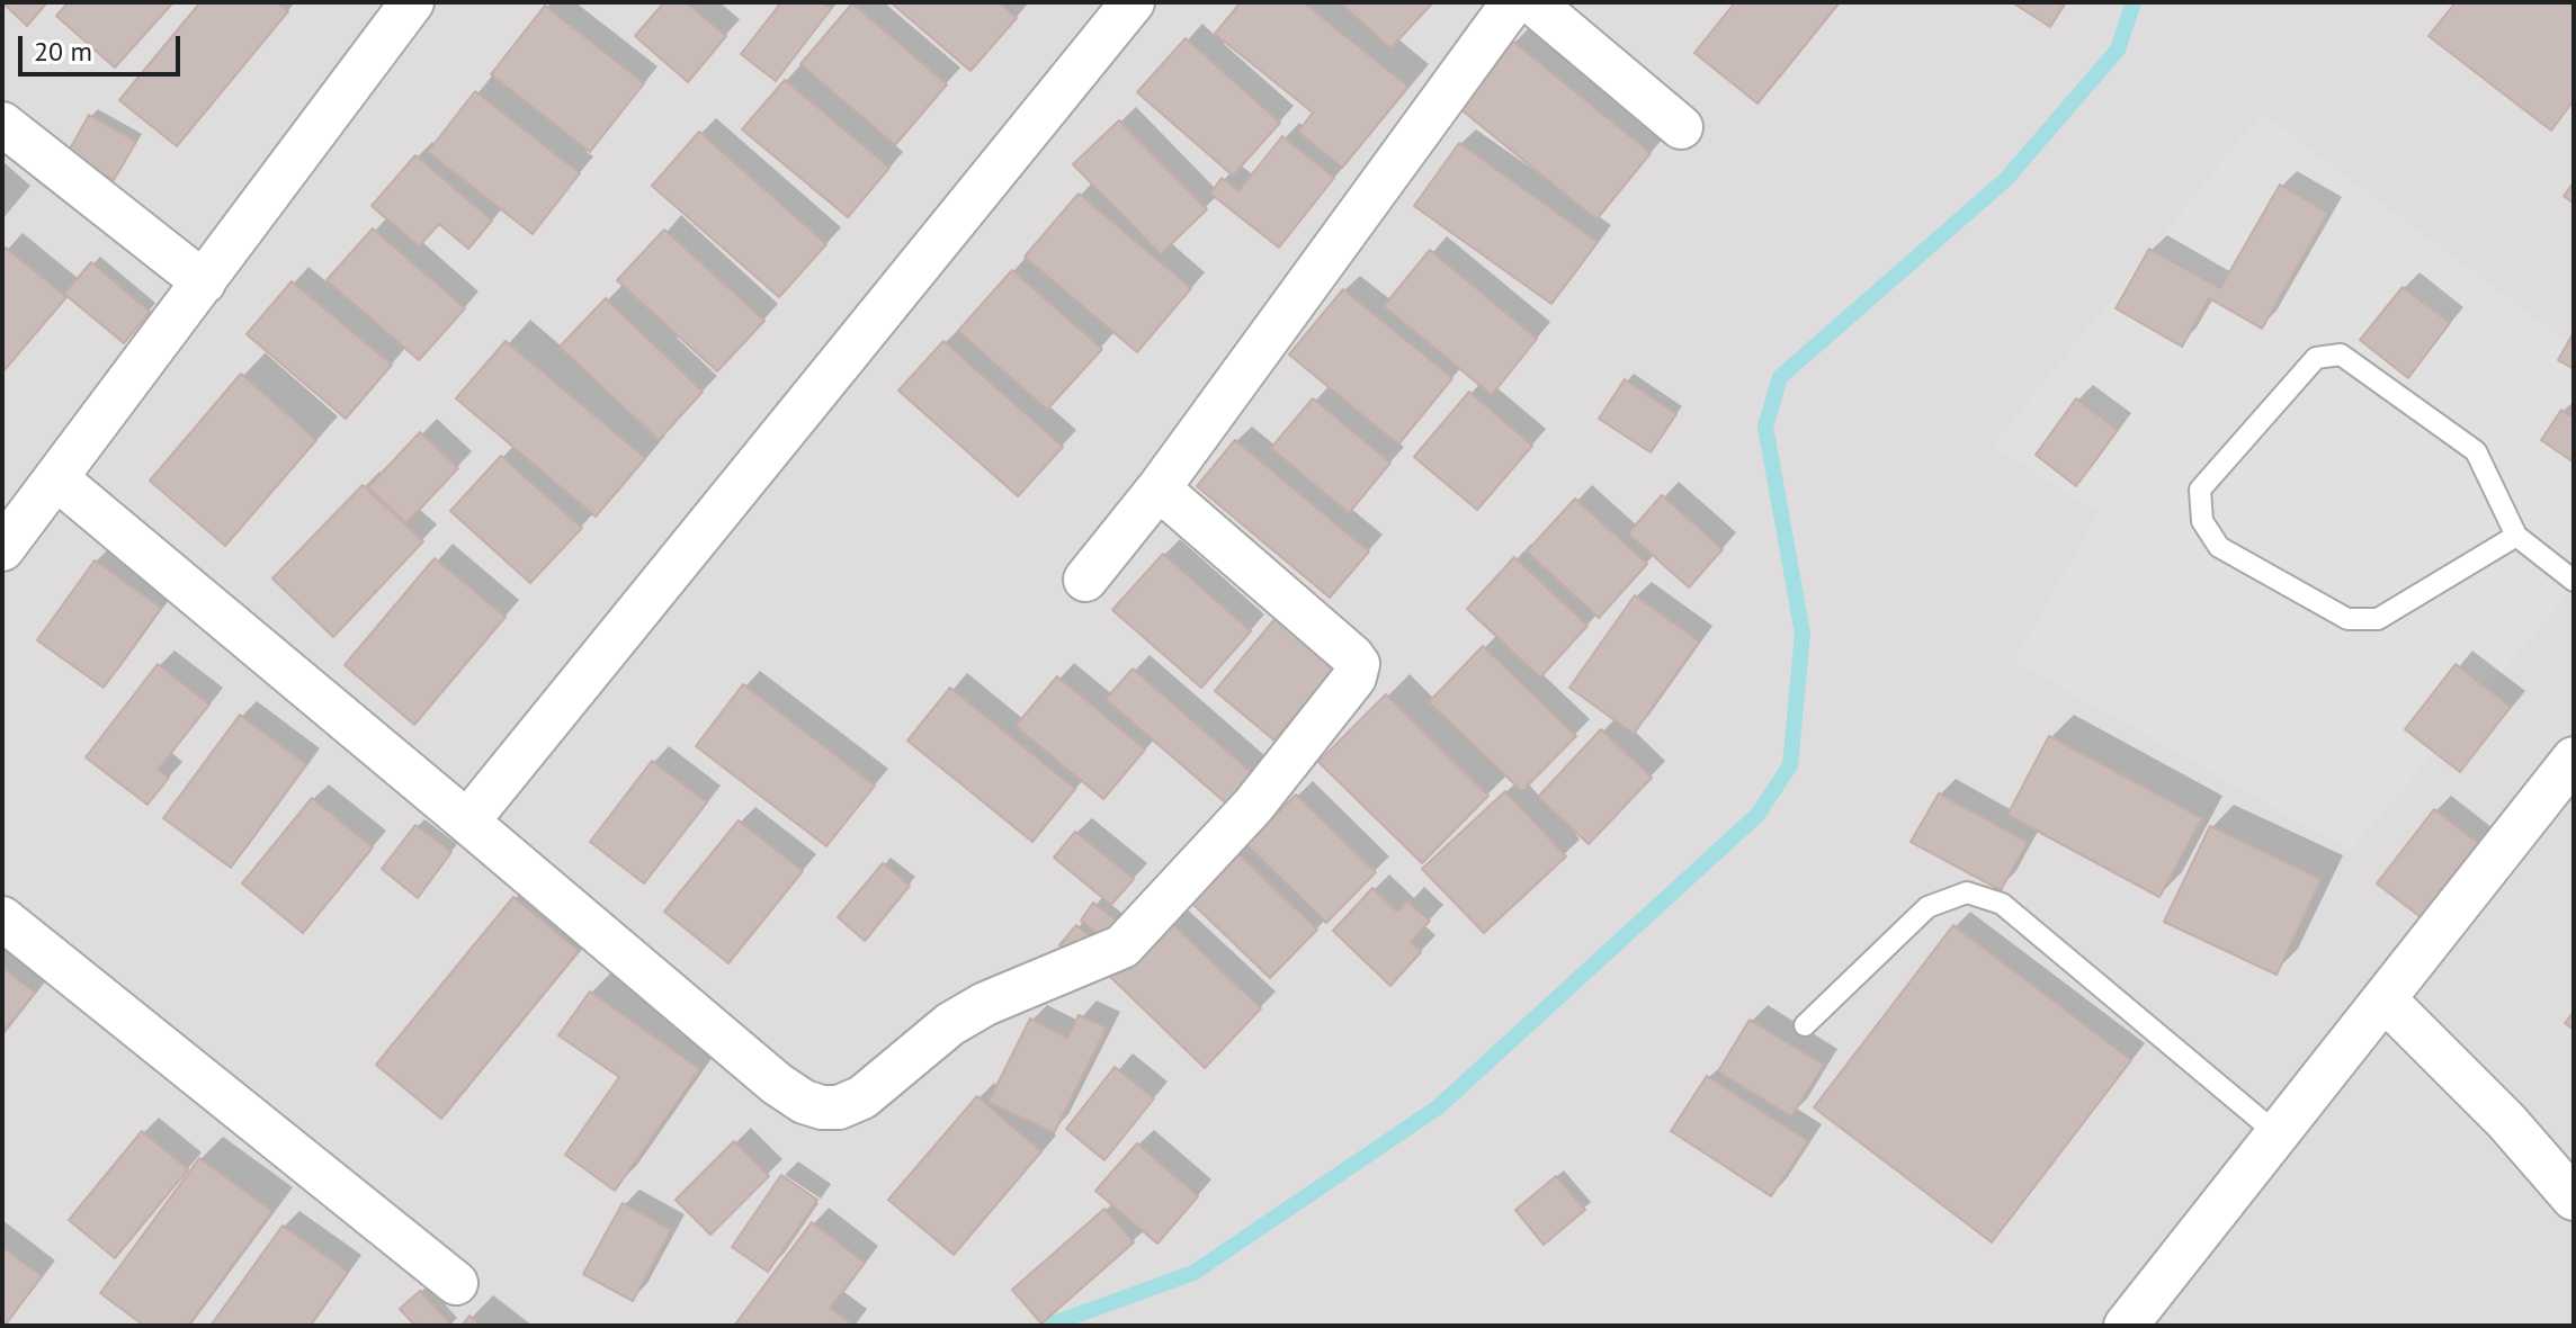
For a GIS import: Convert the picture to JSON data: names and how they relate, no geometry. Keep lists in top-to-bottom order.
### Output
{
  "scale_bar": "20 m"
}
